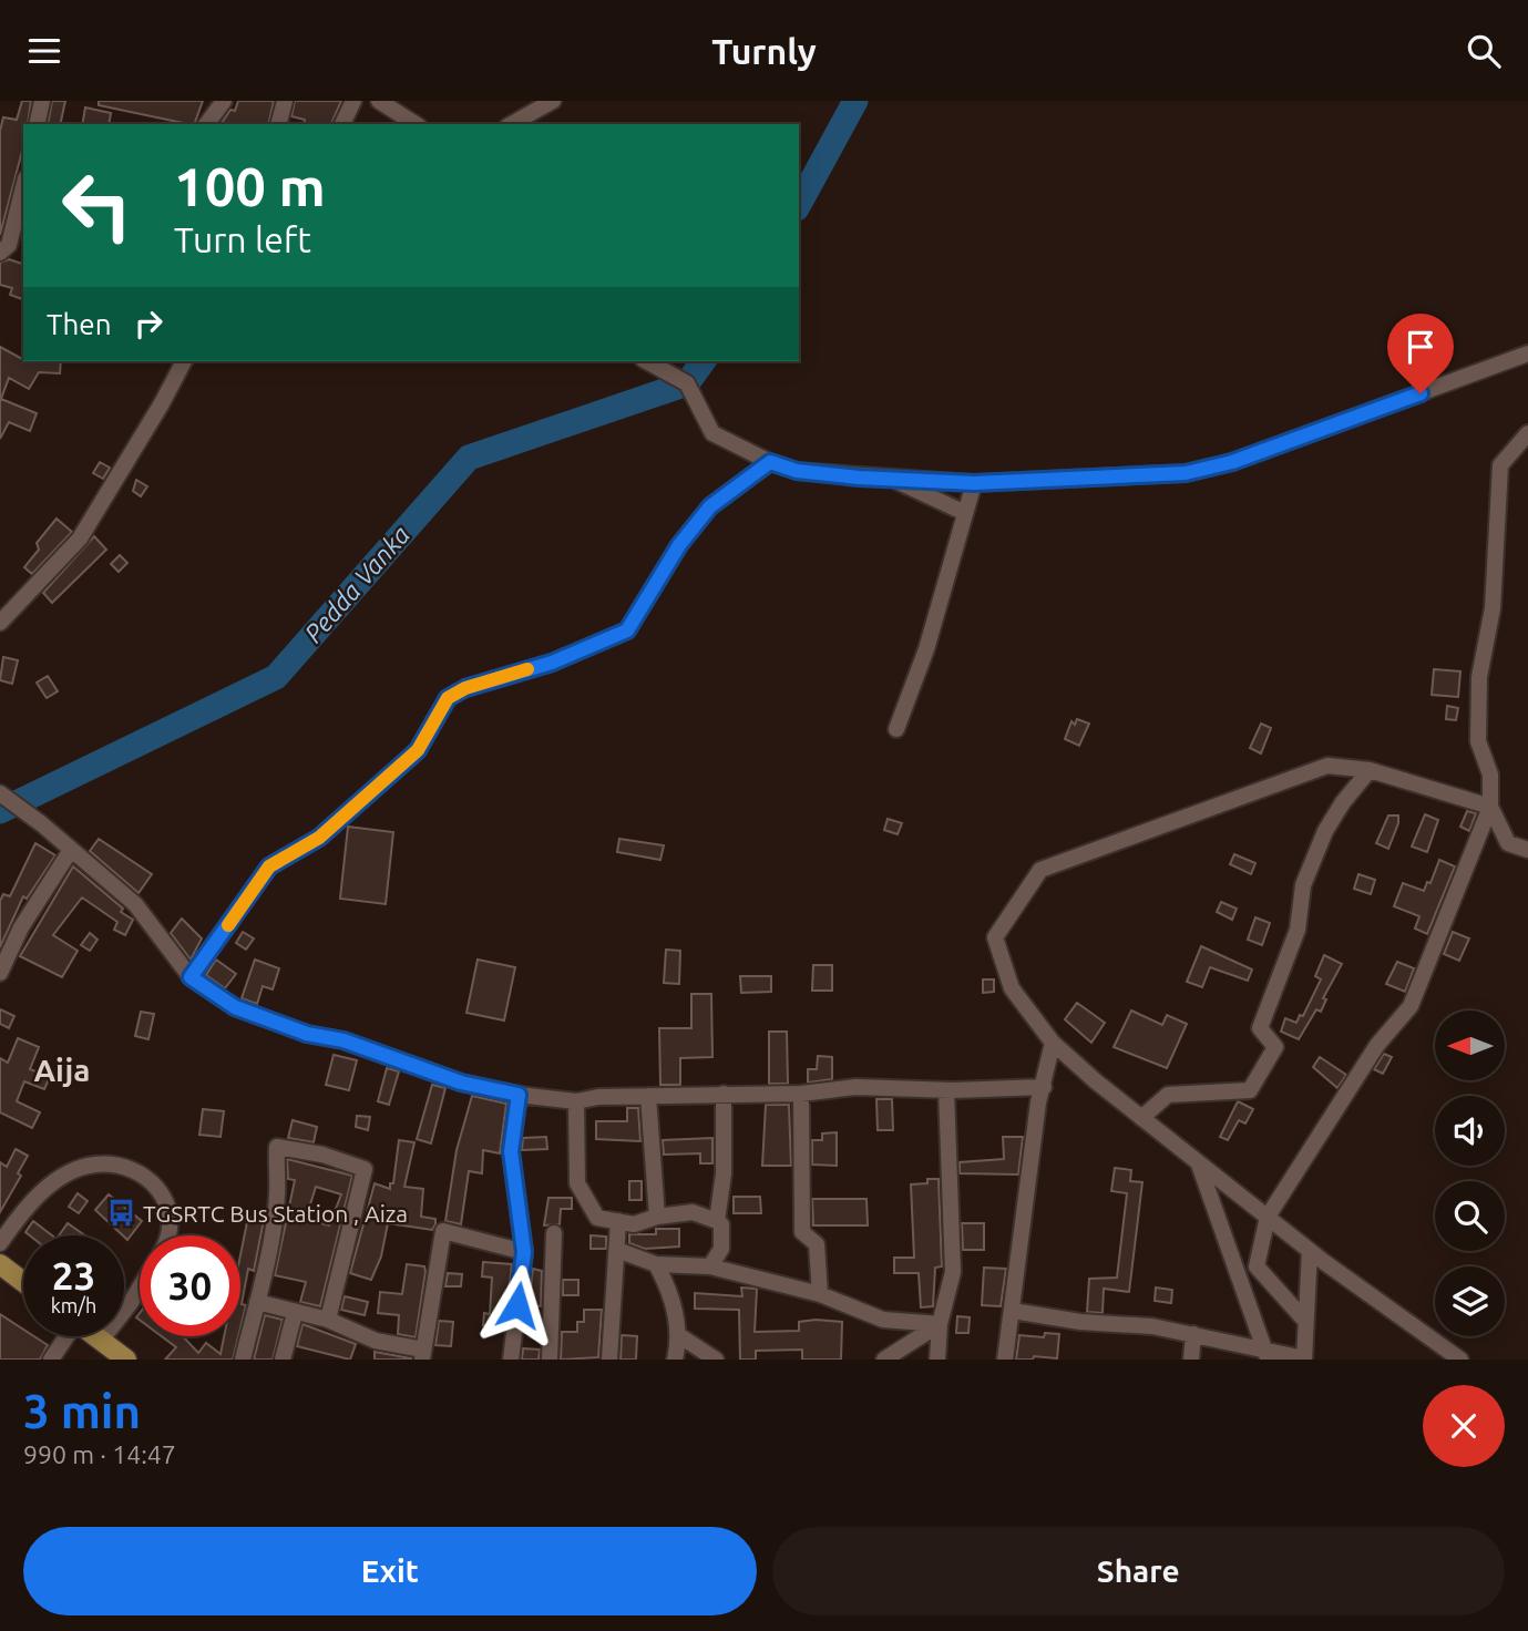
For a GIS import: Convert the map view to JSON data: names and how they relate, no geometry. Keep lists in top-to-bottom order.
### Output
{
  "districts": ["Aija"],
  "water": ["Pedda Vanka"],
  "places": {
    "bus stop": ["TGSRTC Bus Station , Aiza"]
  },
  "north": "left",
  "page": {
    "header": "Turnly",
    "turn": ["100 m", "Turn left"],
    "then": "Then",
    "speed": "23 km/h",
    "limit": "30",
    "heading": ["3 min", "990 m · 14:47"],
    "buttons": ["Exit", "Share"]
  }
}
